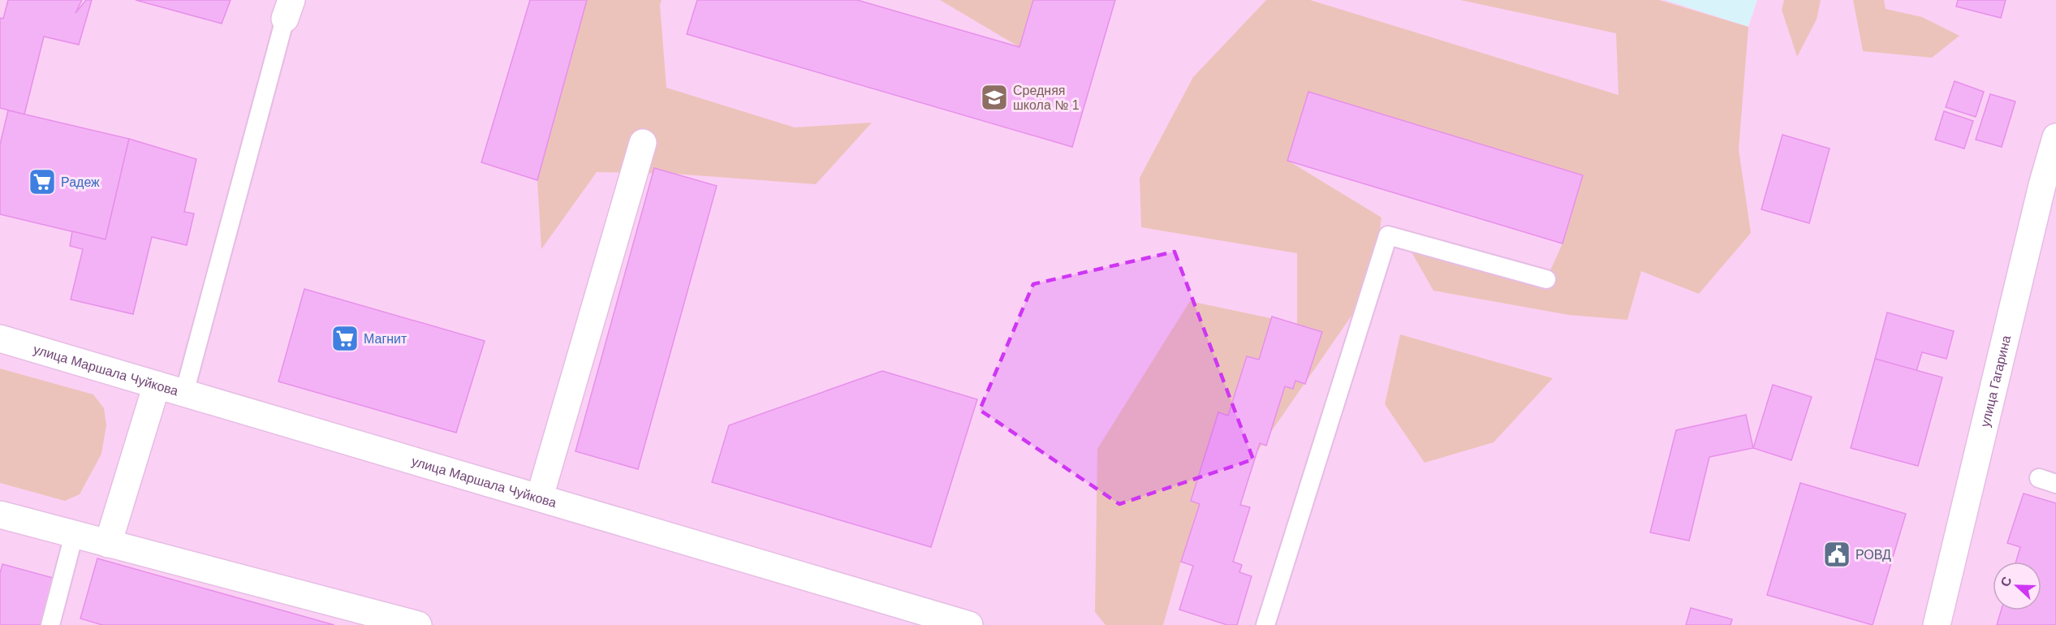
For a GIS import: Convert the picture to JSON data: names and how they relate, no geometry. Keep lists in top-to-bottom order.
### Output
{
  "streets": {
    "street": ["улица Маршала Чуйкова", "улица Гагарина"]
  },
  "places": {
    "school or university": ["Средняя школа № 1"],
    "supermarket": ["Радеж", "Магнит"],
    "public building": ["РОВД"]
  },
  "north": "left"
}
